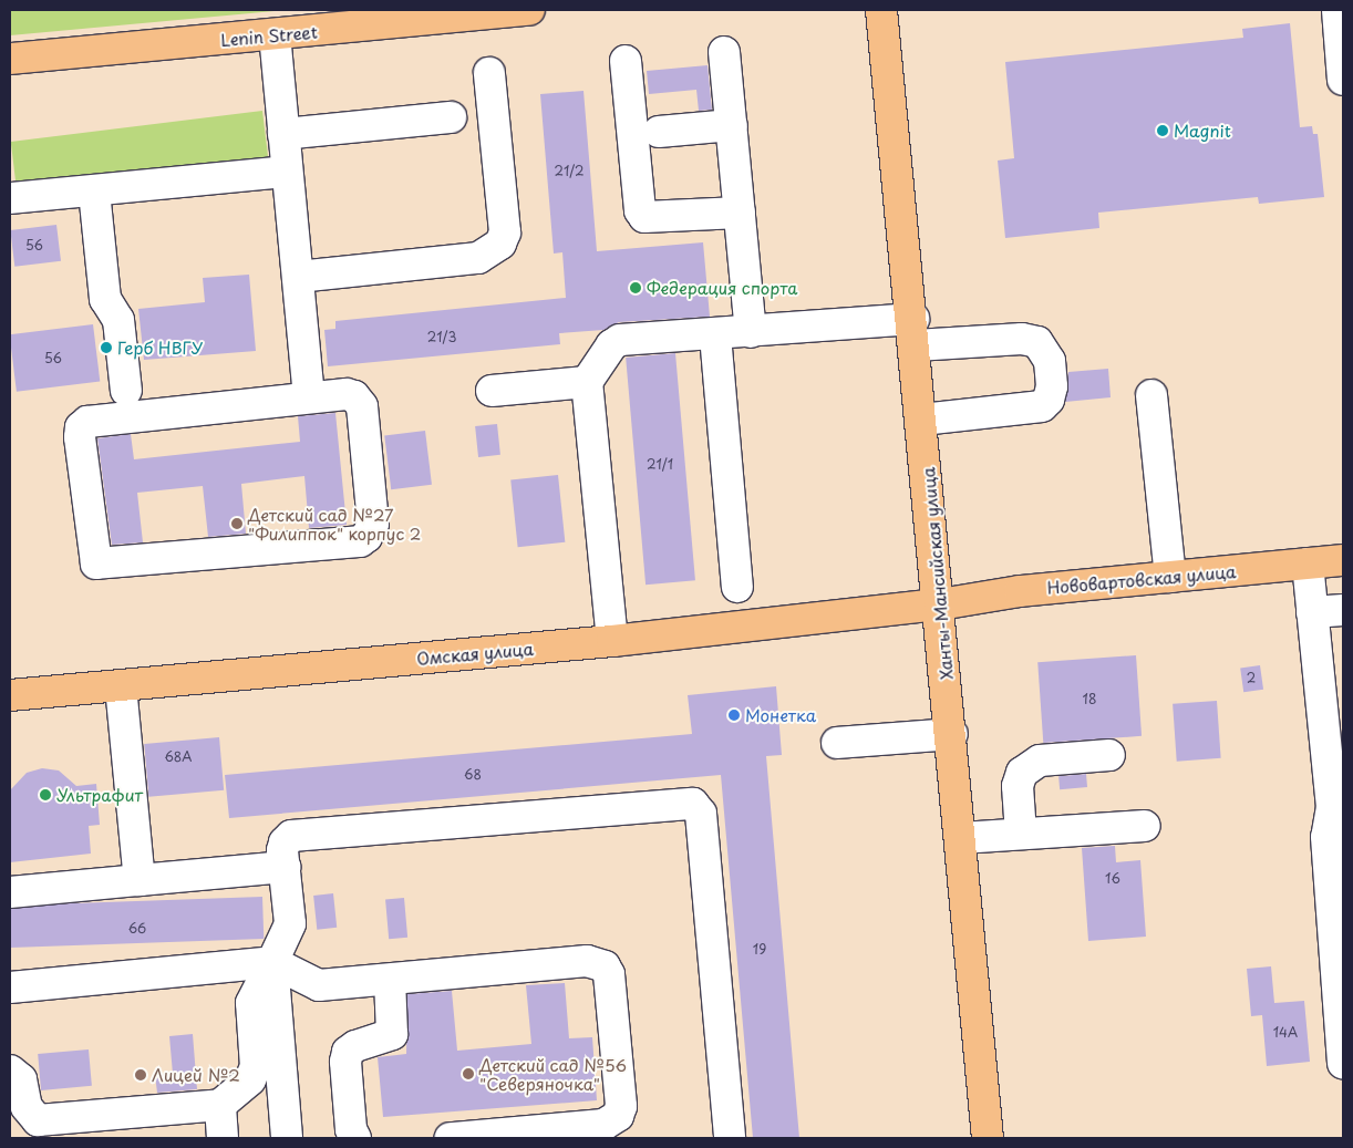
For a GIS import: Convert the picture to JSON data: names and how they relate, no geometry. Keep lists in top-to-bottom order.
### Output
{
  "streets": {
    "main road": [
      "Lenin Street",
      "Ханты-Мансийская улица",
      "Нововартовская улица",
      "Омская улица"
    ]
  },
  "crossings": [
    ["Ханты-Мансийская улица", "Нововартовская улица"],
    ["Ханты-Мансийская улица", "Омская улица"],
    ["Нововартовская улица", "Омская улица"]
  ],
  "places": [
    "Magnit",
    "Федерация спорта",
    "Герб НВГУ",
    "Детский сад №27 \"Филиппок\" корпус 2",
    "Монетка",
    "Ультрафит",
    "Детский сад №56 \"Северяночка\"",
    "Лицей №2"
  ],
  "house_numbers": [
    "21/2",
    "56",
    "21/3",
    "56",
    "21/1",
    "2",
    "18",
    "68А",
    "68",
    "16",
    "66",
    "19",
    "14А"
  ]
}
